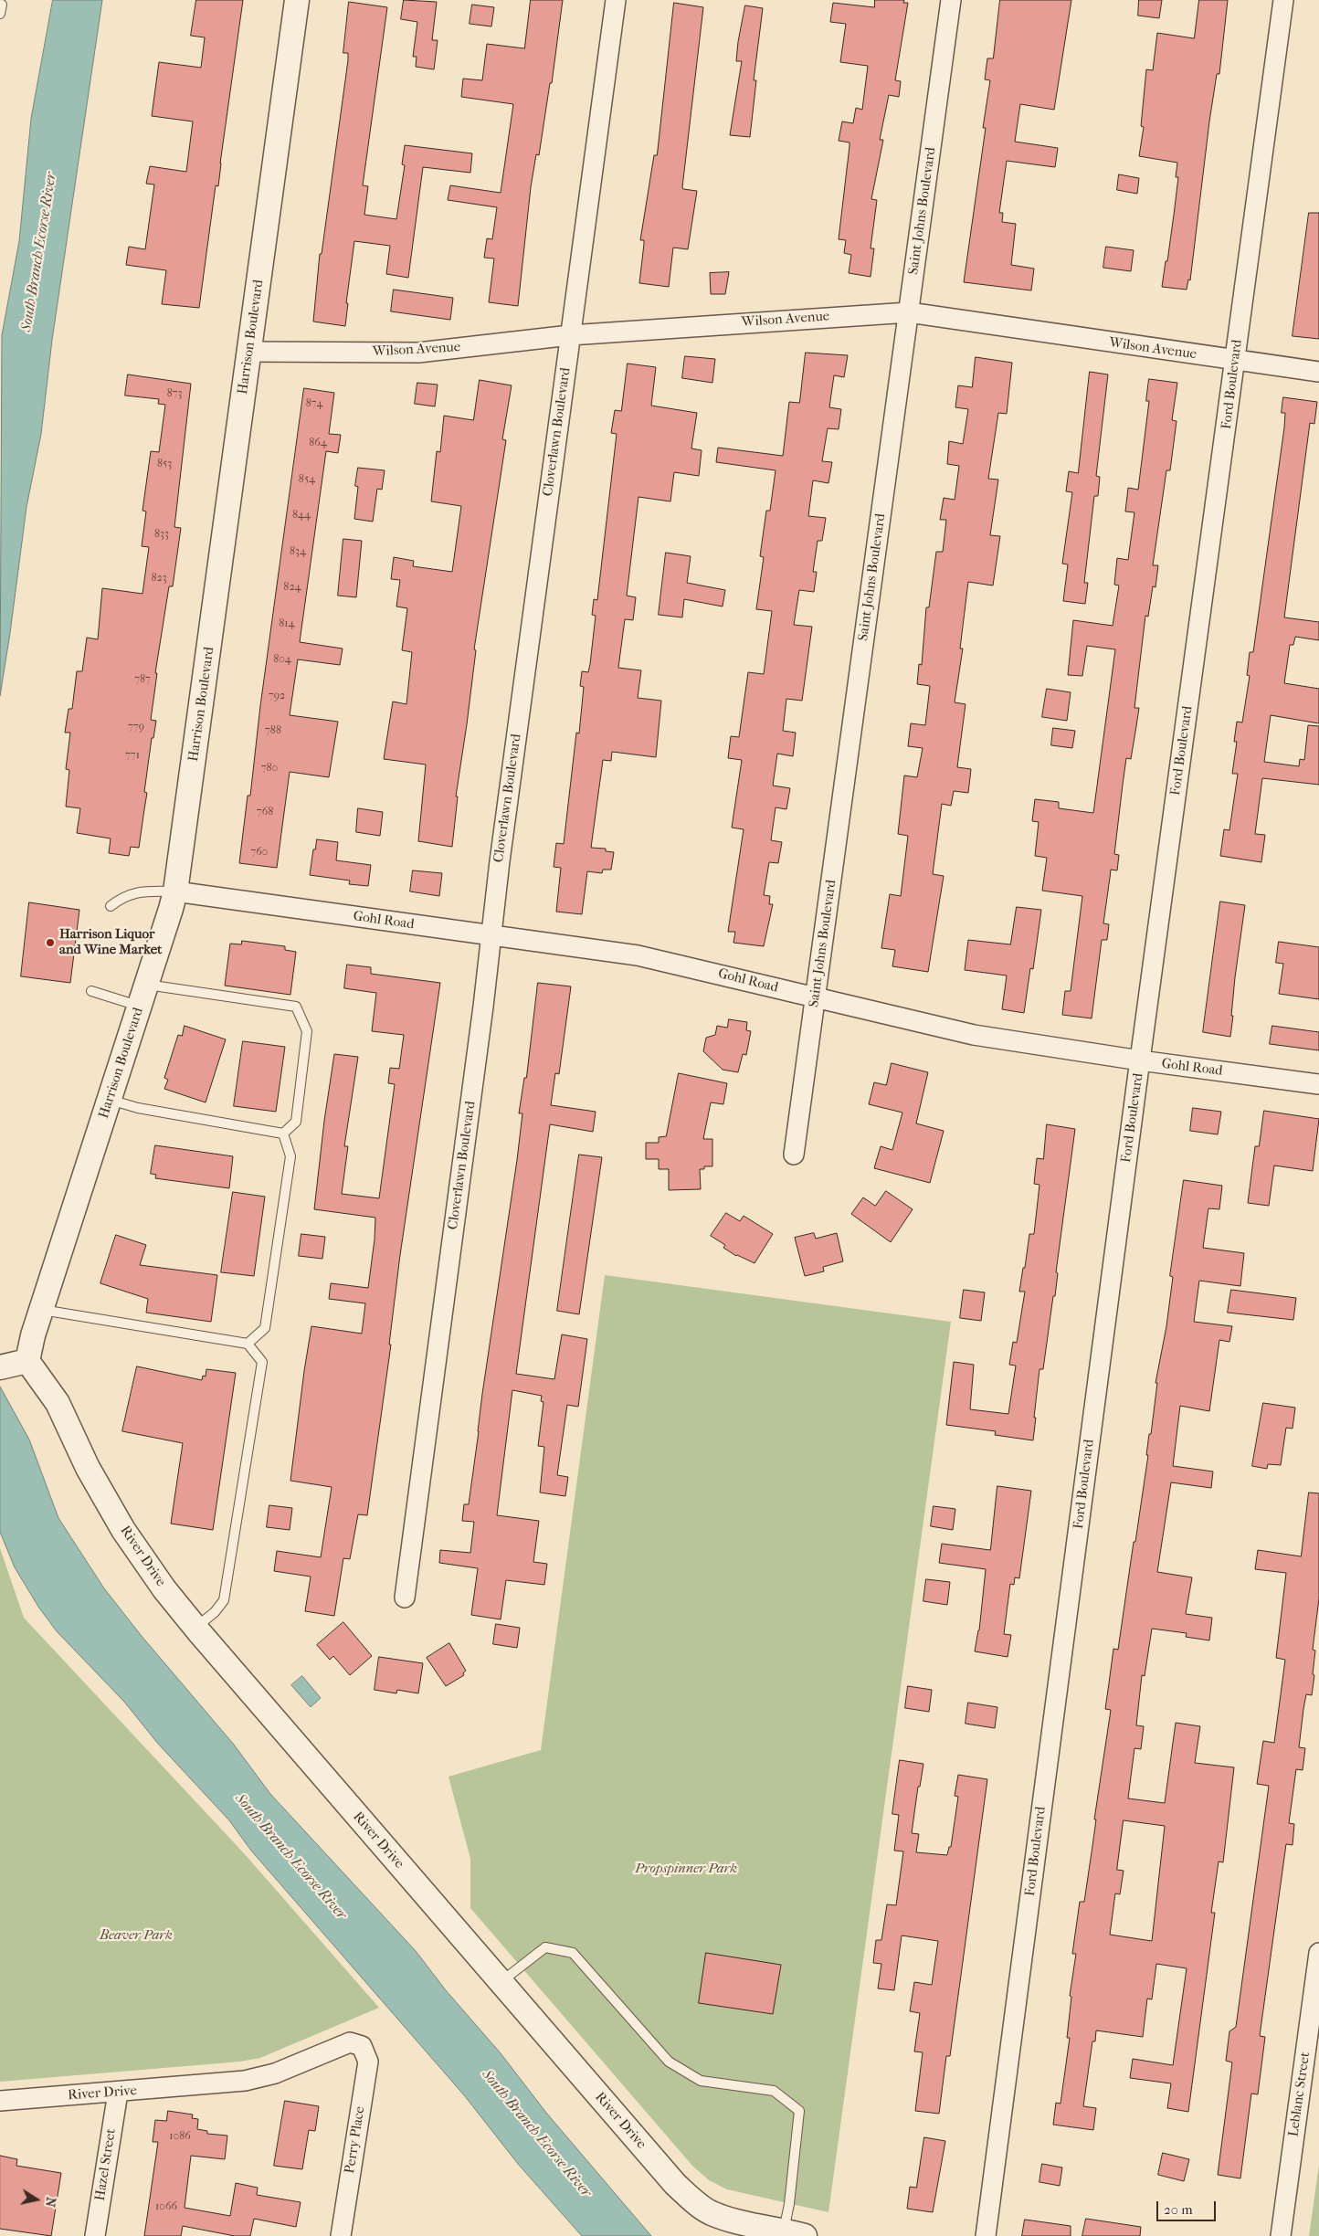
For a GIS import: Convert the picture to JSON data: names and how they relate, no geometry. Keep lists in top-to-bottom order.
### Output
{
  "streets": {
    "street": [
      "Saint Johns Boulevard",
      "Wilson Avenue",
      "Harrison Boulevard",
      "Ford Boulevard",
      "Cloverlawn Boulevard",
      "Gohl Road",
      "River Drive",
      "Leblanc Street",
      "Perry Place",
      "Hazel Street"
    ]
  },
  "crossings": [
    ["Saint Johns Boulevard", "Wilson Avenue"],
    ["Saint Johns Boulevard", "Gohl Road"],
    ["Wilson Avenue", "Harrison Boulevard"],
    ["Wilson Avenue", "Ford Boulevard"],
    ["Wilson Avenue", "Cloverlawn Boulevard"],
    ["Harrison Boulevard", "Gohl Road"],
    ["Harrison Boulevard", "River Drive"],
    ["Ford Boulevard", "Gohl Road"],
    ["Cloverlawn Boulevard", "Gohl Road"],
    ["River Drive", "Perry Place"],
    ["River Drive", "Hazel Street"]
  ],
  "water": ["South Branch Ecorse River"],
  "parks": ["Propspinner Park", "Beaver Park"],
  "places": ["Harrison Liquor and Wine Market"],
  "house_numbers": [
    "873",
    "874",
    "864",
    "853",
    "854",
    "844",
    "833",
    "834",
    "823",
    "824",
    "814",
    "804",
    "787",
    "792",
    "779",
    "788",
    "771",
    "780",
    "768",
    "760",
    "1086",
    "1066"
  ],
  "scale_bar": "20 m",
  "north": "right"
}
